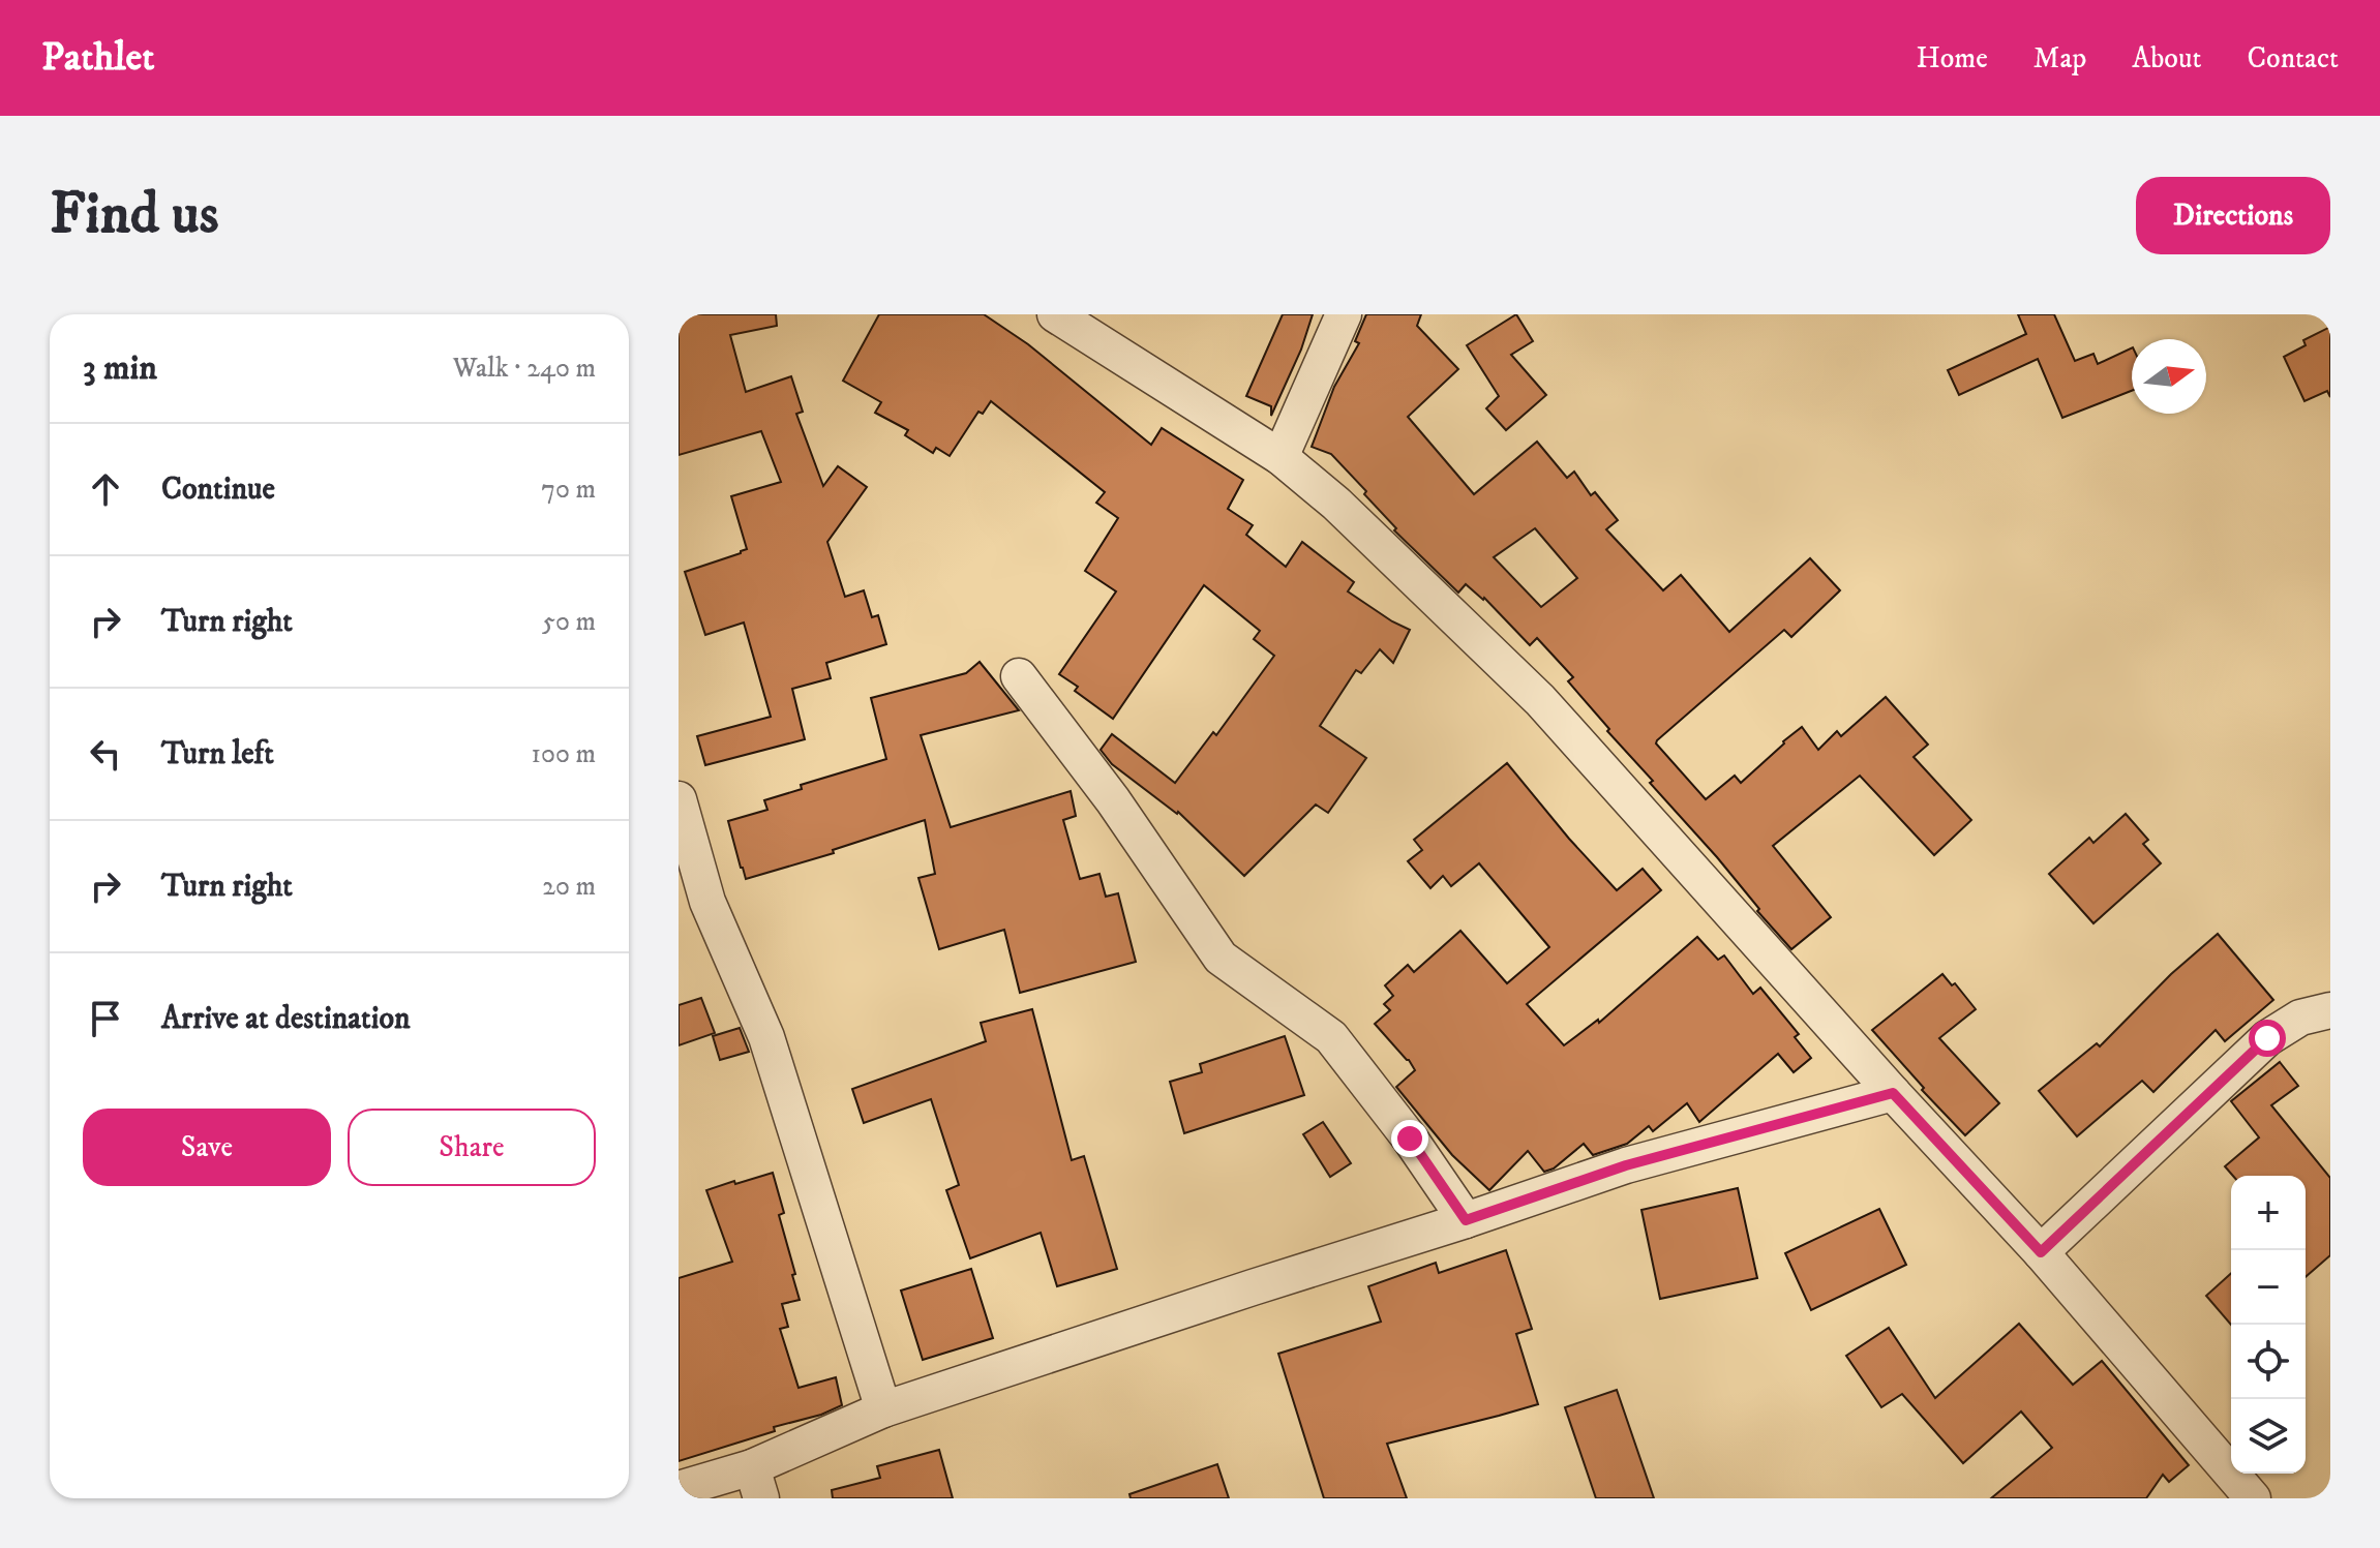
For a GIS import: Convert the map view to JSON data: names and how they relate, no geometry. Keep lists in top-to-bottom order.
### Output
{
  "north": "right",
  "page": {
    "header": "Pathlet",
    "nav": [
      "Home",
      "Map",
      "About",
      "Contact"
    ],
    "buttons": [
      "Directions",
      ["Save", "Share"]
    ],
    "title": "Find us",
    "heading": ["3 min", "Walk · 240 m"],
    "list": [
      ["Continue", "70 m"],
      ["Turn right", "50 m"],
      ["Turn left", "100 m"],
      ["Turn right", "20 m"],
      "Arrive at destination"
    ],
    "map_buttons": ["+", "−"]
  }
}
